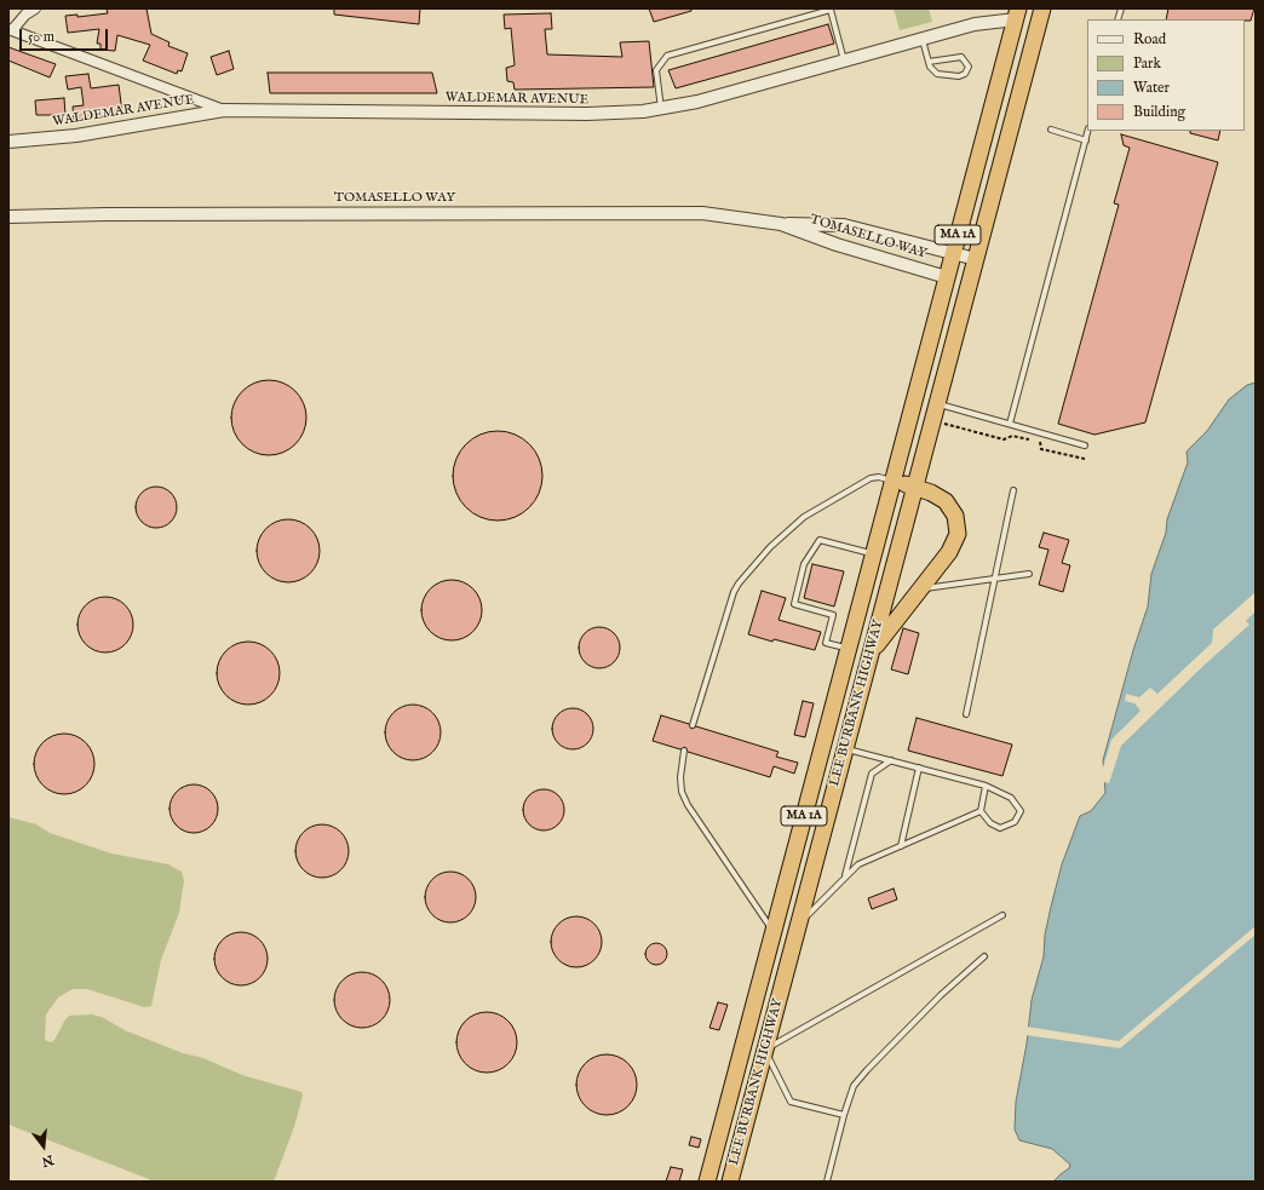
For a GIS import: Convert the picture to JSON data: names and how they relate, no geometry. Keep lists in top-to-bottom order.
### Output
{
  "streets": {
    "highway": ["MA 1A", "LEE BURBANK HIGHWAY"],
    "street": ["WALDEMAR AVENUE", "TOMASELLO WAY"]
  },
  "crossings": [
    ["WALDEMAR AVENUE", "MA 1A"],
    ["TOMASELLO WAY", "MA 1A"],
    ["TOMASELLO WAY", "LEE BURBANK HIGHWAY"],
    ["MA 1A", "LEE BURBANK HIGHWAY"]
  ],
  "legend": [
    "Road",
    "Park",
    "Water",
    "Building"
  ],
  "scale_bar": "50 m",
  "north": "bottom"
}
